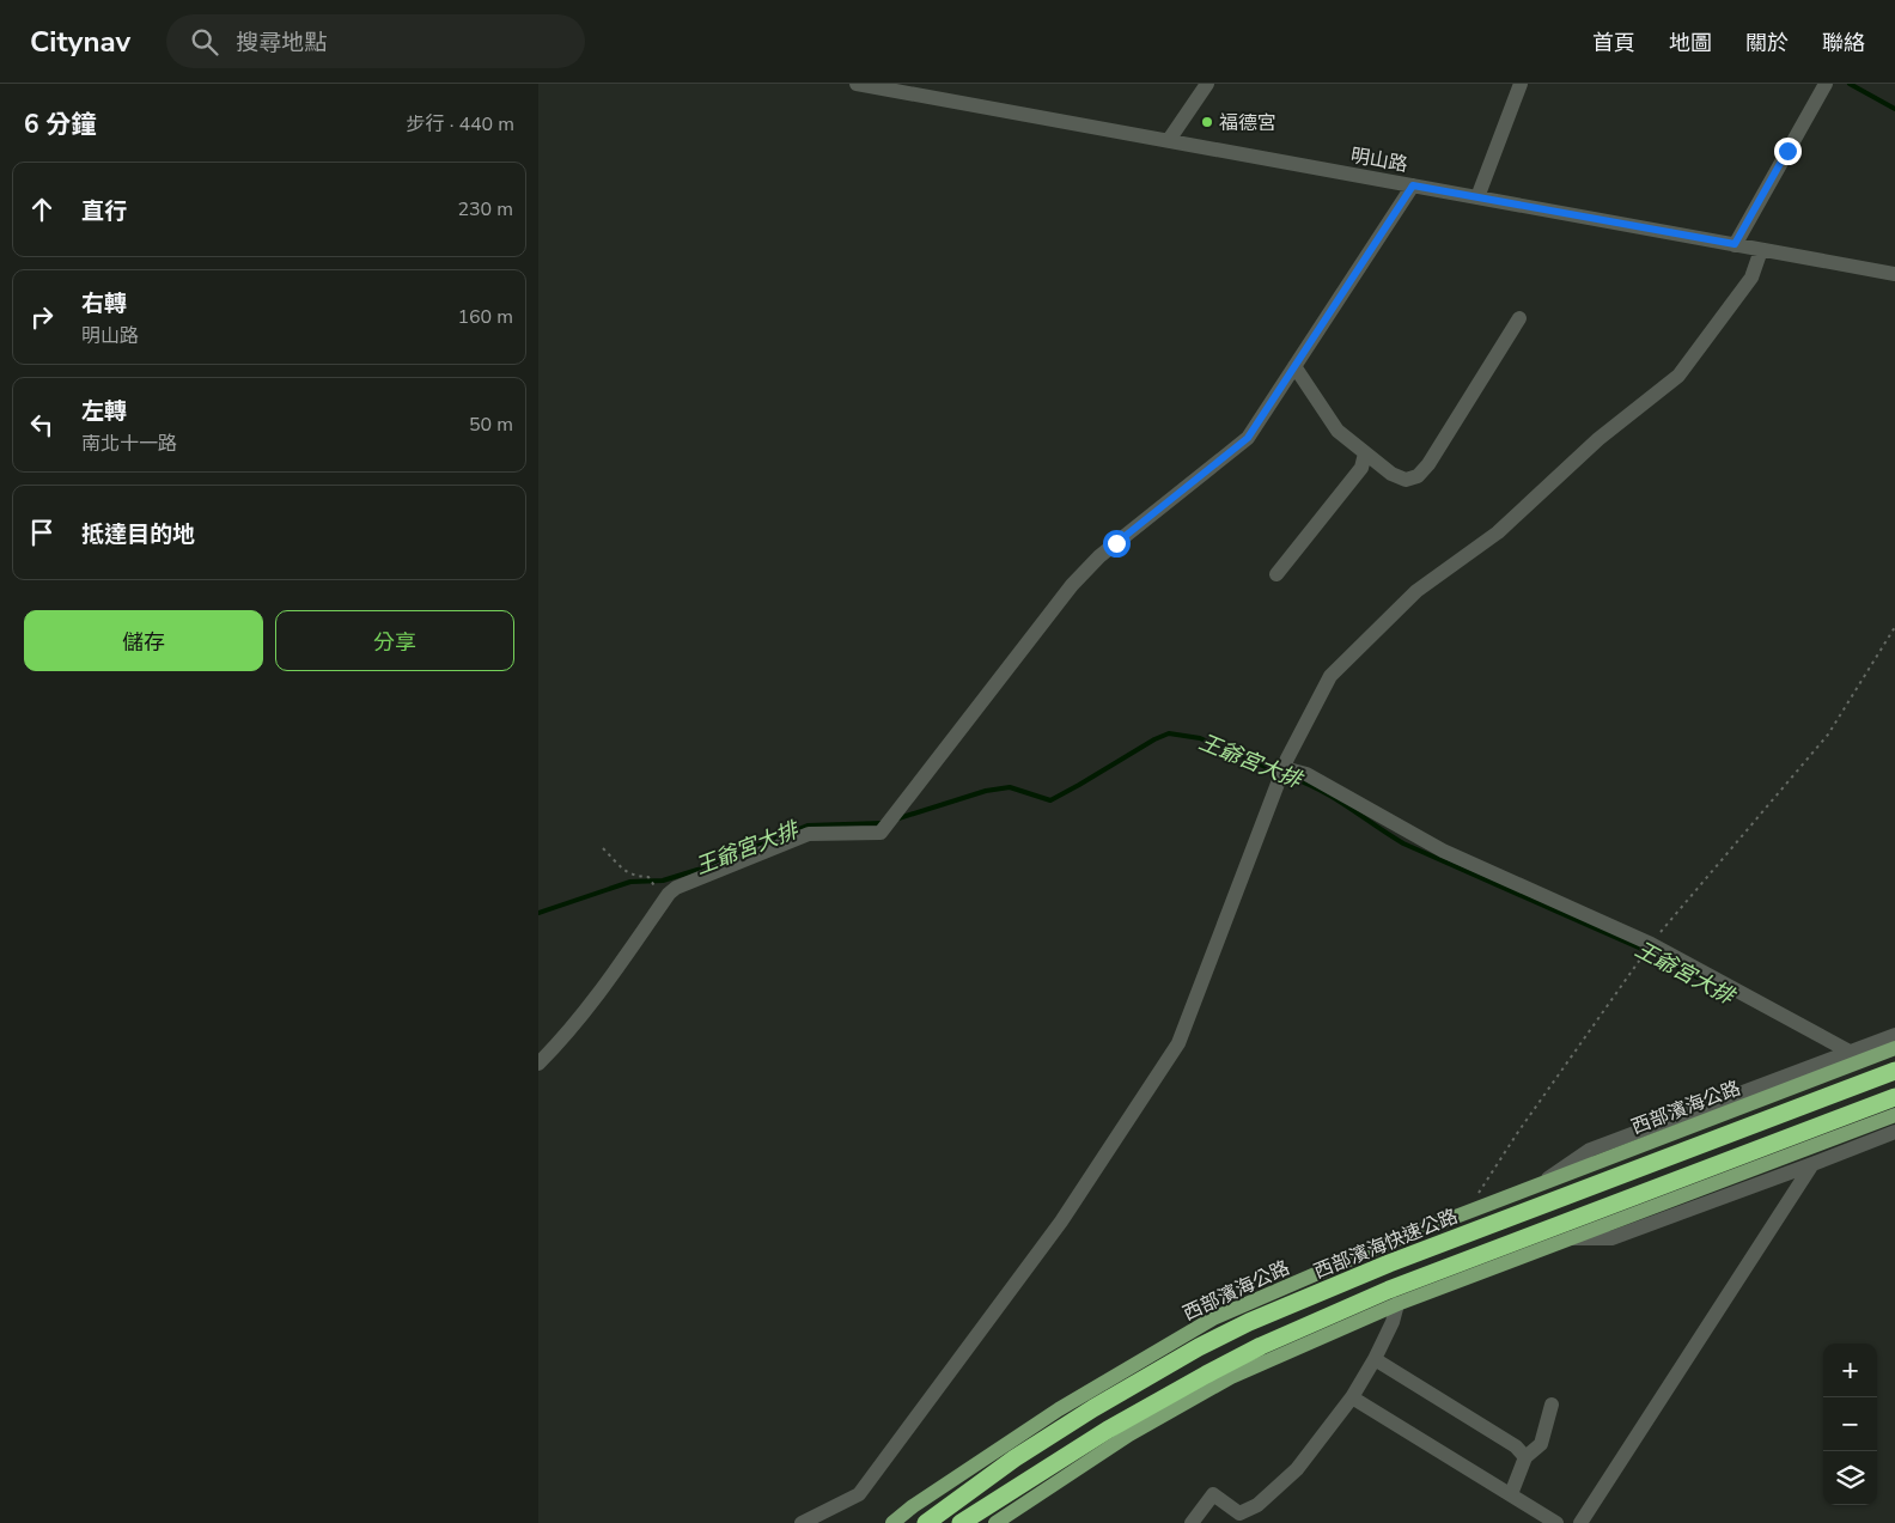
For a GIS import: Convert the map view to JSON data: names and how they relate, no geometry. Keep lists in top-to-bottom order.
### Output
{
  "streets": {
    "highway": ["西部濱海快速公路"],
    "main road": ["西部濱海公路"],
    "street": ["明山路"]
  },
  "water": ["王爺宮大排"],
  "places": ["福德宮"],
  "page": {
    "header": "Citynav",
    "search": "搜尋地點",
    "nav": [
      "首頁",
      "地圖",
      "關於",
      "聯絡"
    ],
    "heading": ["6 分鐘", "步行 · 440 m"],
    "list": [
      ["直行", "230 m"],
      ["右轉", "明山路", "160 m"],
      ["左轉", "南北十一路", "50 m"],
      "抵達目的地"
    ],
    "buttons": ["儲存", "分享"],
    "map_buttons": ["+", "−"]
  }
}
